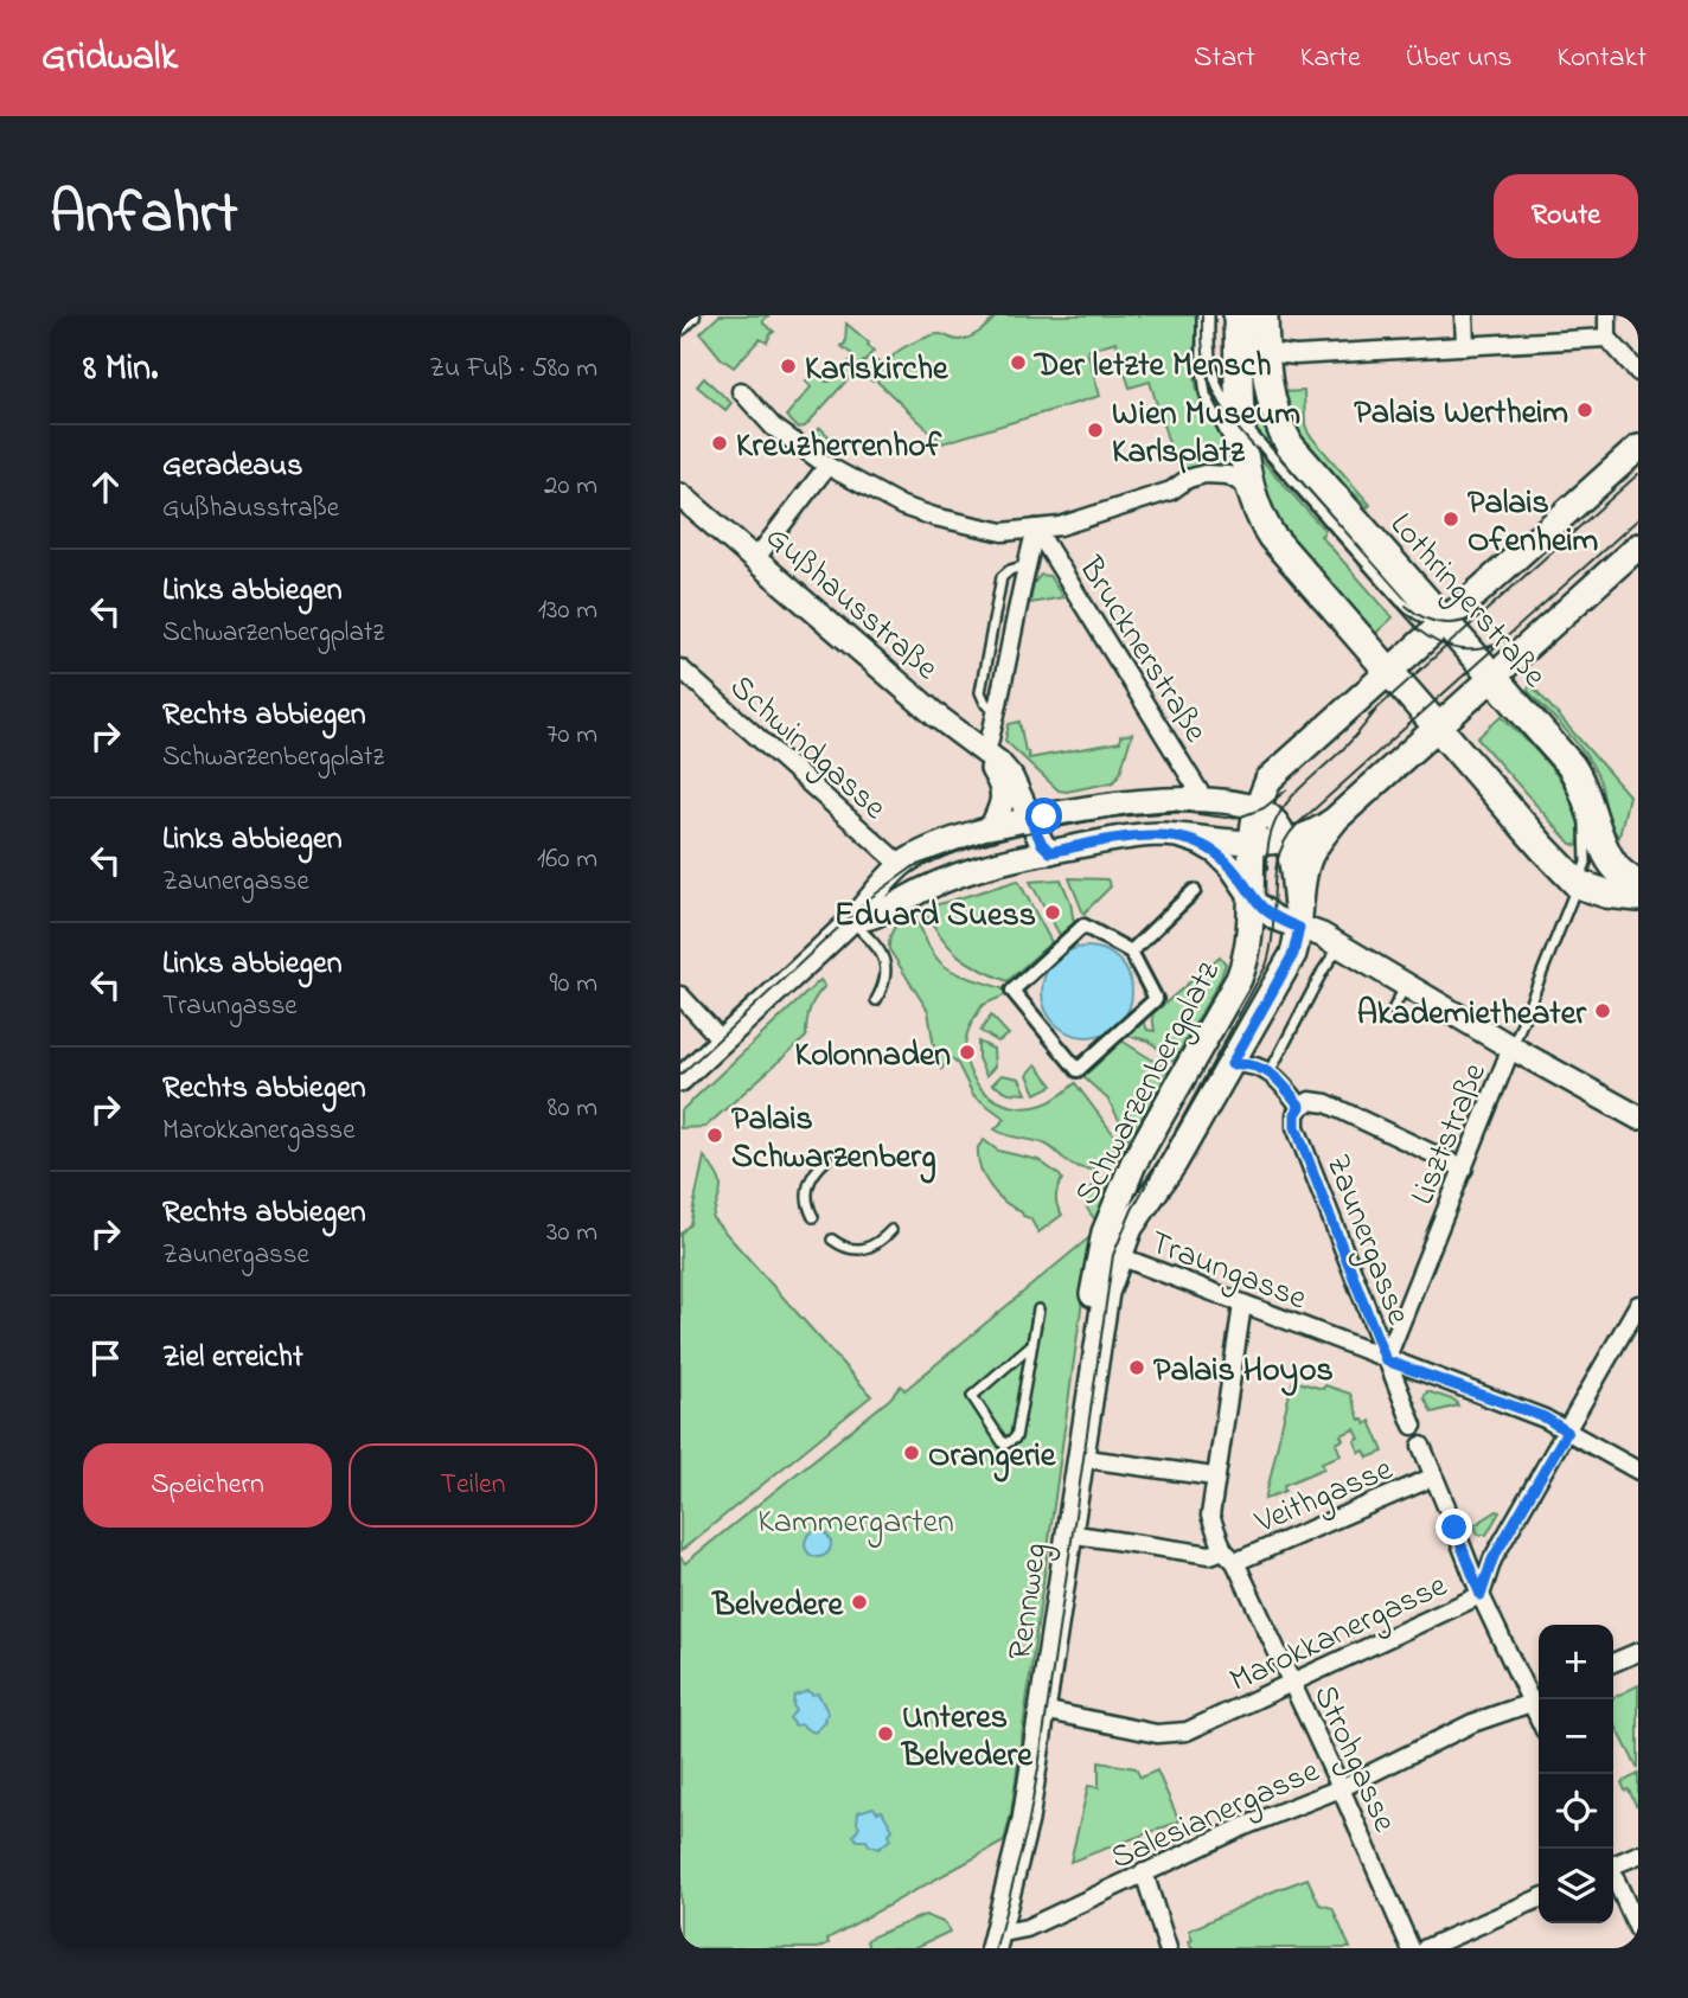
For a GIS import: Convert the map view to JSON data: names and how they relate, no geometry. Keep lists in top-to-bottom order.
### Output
{
  "streets": {
    "main road": ["Lothringerstraße", "Schwarzenbergplatz", "Rennweg"],
    "street": [
      "Gußhausstraße",
      "Brucknerstraße",
      "Schwindgasse",
      "Lisztstraße",
      "Zaunergasse",
      "Traungasse",
      "Veithgasse",
      "Marokkanergasse",
      "Strohgasse",
      "Salesianergasse"
    ]
  },
  "crossings": [
    ["Lothringerstraße", "Schwarzenbergplatz"],
    ["Lothringerstraße", "Lisztstraße"],
    ["Gußhausstraße", "Schwarzenbergplatz"],
    ["Brucknerstraße", "Schwarzenbergplatz"],
    ["Schwindgasse", "Schwarzenbergplatz"],
    ["Schwarzenbergplatz", "Traungasse"],
    ["Schwarzenbergplatz", "Rennweg"],
    ["Lisztstraße", "Zaunergasse"],
    ["Lisztstraße", "Traungasse"],
    ["Zaunergasse", "Traungasse"],
    ["Traungasse", "Rennweg"],
    ["Traungasse", "Marokkanergasse"],
    ["Traungasse", "Strohgasse"],
    ["Veithgasse", "Rennweg"],
    ["Veithgasse", "Strohgasse"],
    ["Rennweg", "Marokkanergasse"],
    ["Rennweg", "Salesianergasse"],
    ["Marokkanergasse", "Strohgasse"],
    ["Strohgasse", "Salesianergasse"]
  ],
  "parks": ["Kammergarten"],
  "places": [
    "Der letzte Mensch",
    "Karlskirche",
    "Palais Wertheim",
    "Wien Museum Karlsplatz",
    "Kreuzherrenhof",
    "Palais Ofenheim",
    "Eduard Suess",
    "Akademietheater",
    "Kolonnaden",
    "Palais Schwarzenberg",
    "Palais Hoyos",
    "Orangerie",
    "Belvedere",
    "Unteres Belvedere"
  ],
  "page": {
    "header": "Gridwalk",
    "nav": [
      "Start",
      "Karte",
      "Über uns",
      "Kontakt"
    ],
    "title": "Anfahrt",
    "buttons": [
      "Route",
      ["Speichern", "Teilen"]
    ],
    "heading": ["8 Min.", "Zu Fuß · 580 m"],
    "list": [
      ["Geradeaus", "Gußhausstraße", "20 m"],
      ["Links abbiegen", "Schwarzenbergplatz", "130 m"],
      ["Rechts abbiegen", "Schwarzenbergplatz", "70 m"],
      ["Links abbiegen", "Zaunergasse", "160 m"],
      ["Links abbiegen", "Traungasse", "90 m"],
      ["Rechts abbiegen", "Marokkanergasse", "80 m"],
      ["Rechts abbiegen", "Zaunergasse", "30 m"],
      "Ziel erreicht"
    ],
    "map_buttons": ["+", "−"]
  }
}
